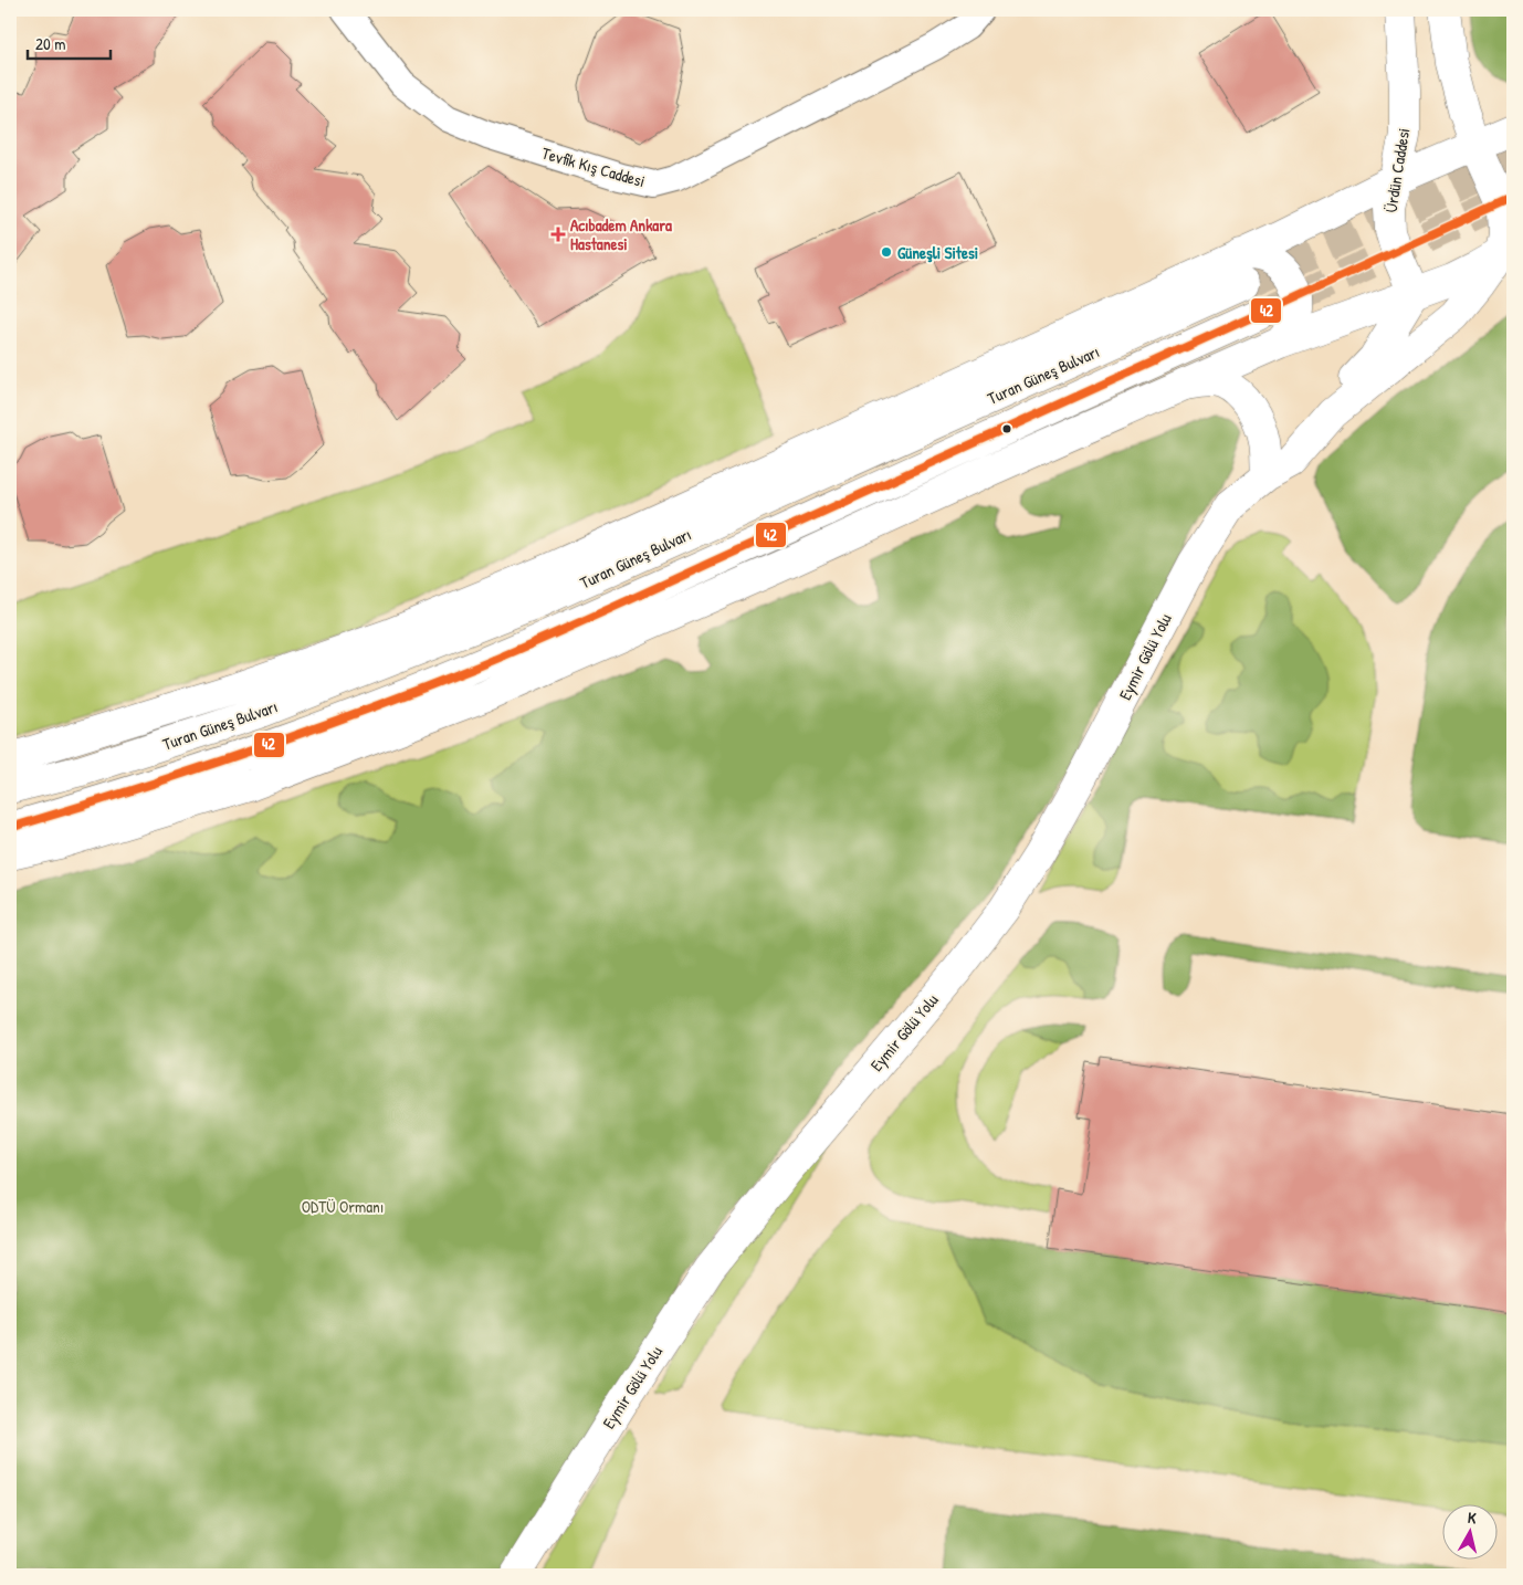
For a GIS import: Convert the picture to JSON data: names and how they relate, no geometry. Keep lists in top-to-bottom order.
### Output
{
  "streets": {
    "main road": ["Ürdün Caddesi", "Turan Güneş Bulvarı", "Eymir Gölü Yolu"],
    "street": ["Tevfik Kış Caddesi"]
  },
  "parks": ["ODTÜ Ormanı"],
  "places": {
    "health": ["Acıbadem Ankara Hastanesi"],
    "other": ["Güneşli Sitesi"]
  },
  "lines": ["transit line 42"],
  "scale_bar": "20 m",
  "north": "top"
}
